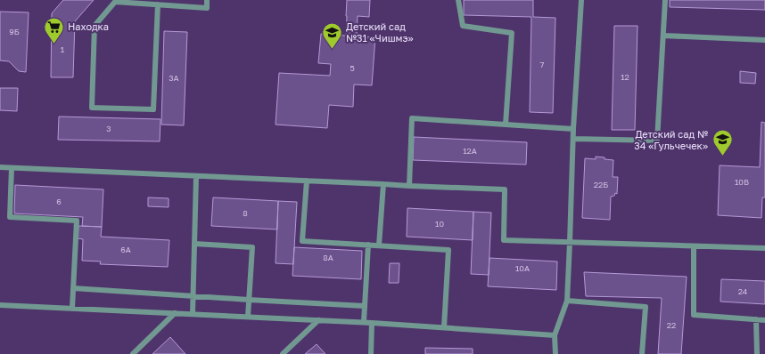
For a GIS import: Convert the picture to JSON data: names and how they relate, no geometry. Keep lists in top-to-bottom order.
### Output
{
  "places": {
    "supermarket": ["Находка"],
    "school or university": ["Детский сад №31 «Чишмэ»", "Детский сад № 34 «Гульчечек»"]
  },
  "house_numbers": [
    "9Б",
    "1",
    "7",
    "5",
    "12",
    "3А",
    "3",
    "12А",
    "10В",
    "22Б",
    "6",
    "8",
    "10",
    "6А",
    "8А",
    "10А",
    "24",
    "22"
  ]
}
